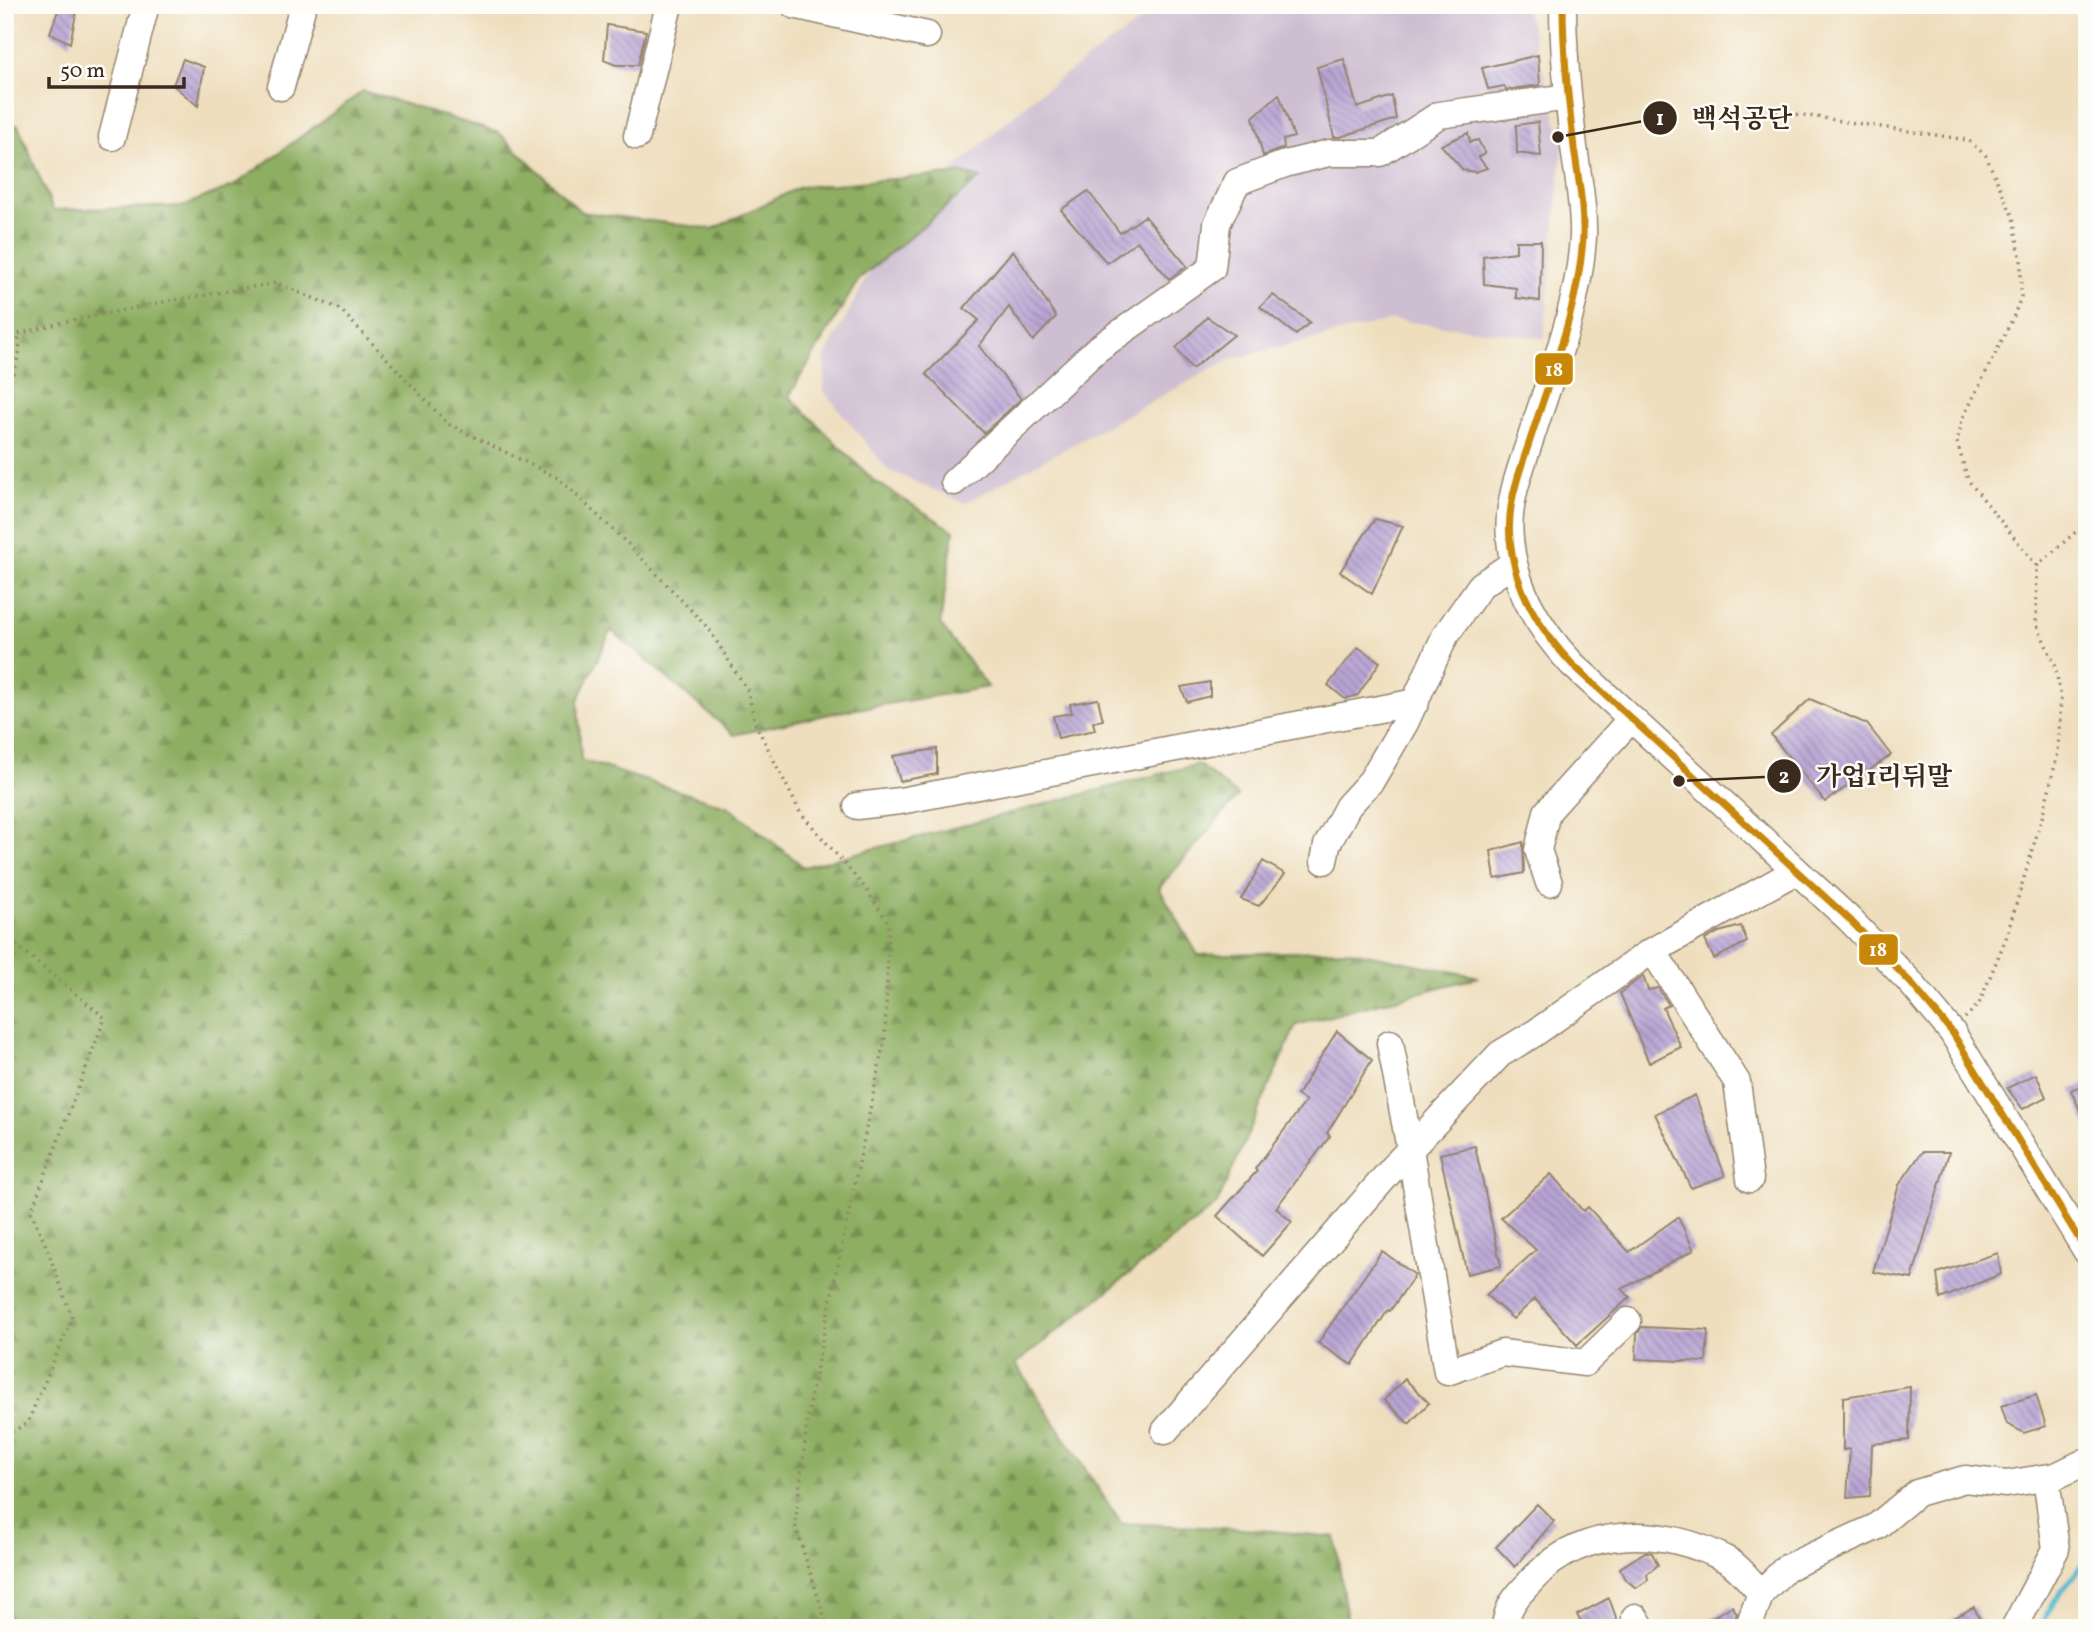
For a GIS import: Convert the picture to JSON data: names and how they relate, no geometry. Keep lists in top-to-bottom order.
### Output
{
  "places": ["백석공단", "가업1리뒤말"],
  "lines": ["transit line 18"],
  "scale_bar": "50 m"
}
